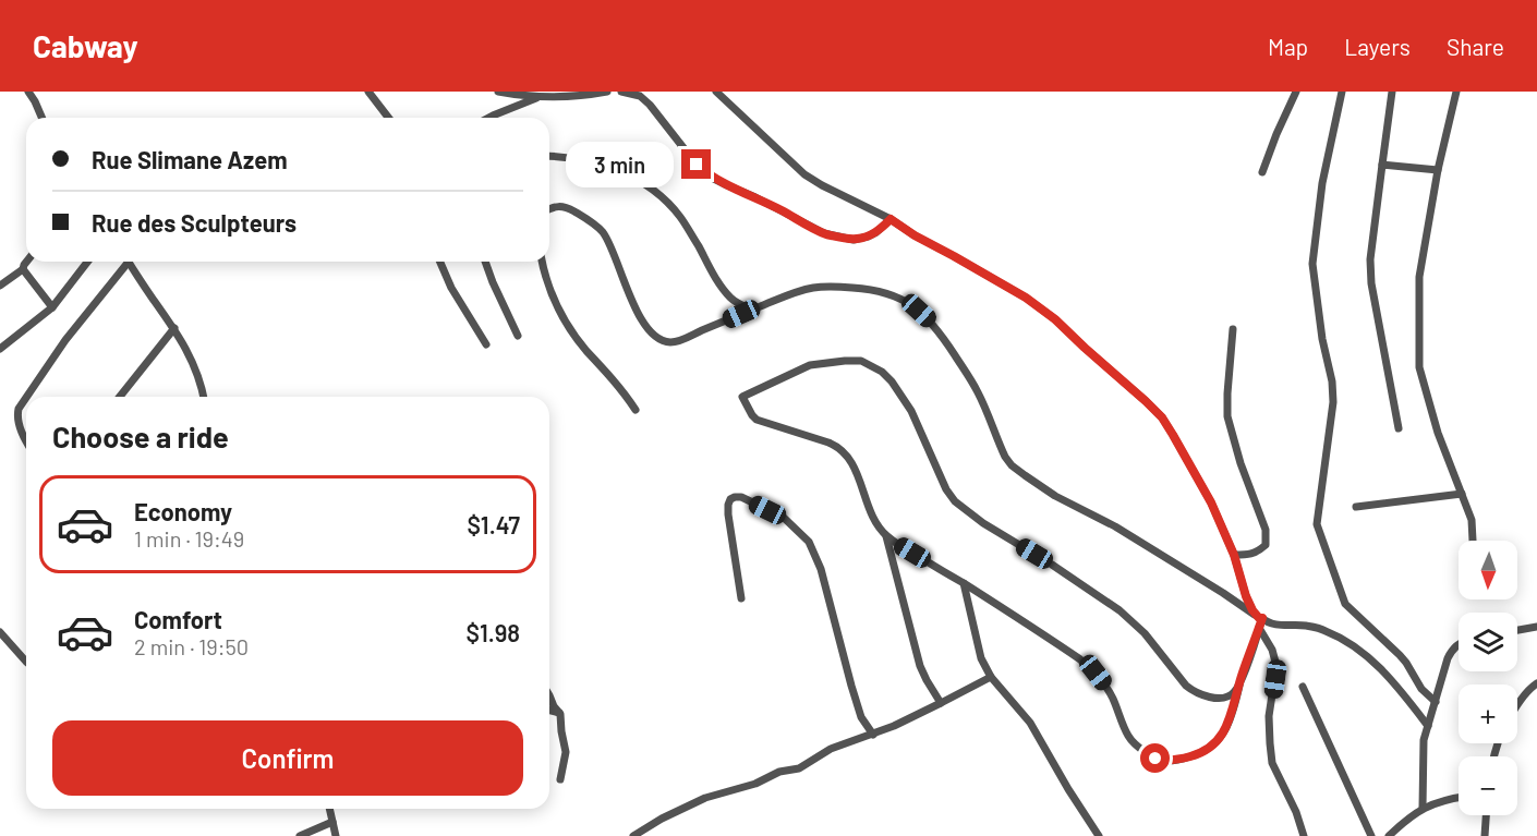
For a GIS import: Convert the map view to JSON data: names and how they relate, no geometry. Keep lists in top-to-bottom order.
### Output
{
  "north": "bottom",
  "page": {
    "header": "Cabway",
    "nav": ["Map", "Layers", "Share"],
    "banner": ["Rue Slimane Azem", "Rue des Sculpteurs"],
    "bubble": "3 min",
    "heading": "Choose a ride",
    "list": [
      {
        "name": "Economy",
        "note": "1 min · 19:49",
        "value": "$1.47"
      },
      {
        "name": "Comfort",
        "note": "2 min · 19:50",
        "value": "$1.98"
      }
    ],
    "map_buttons": ["+", "−"],
    "buttons": "Confirm"
  }
}
